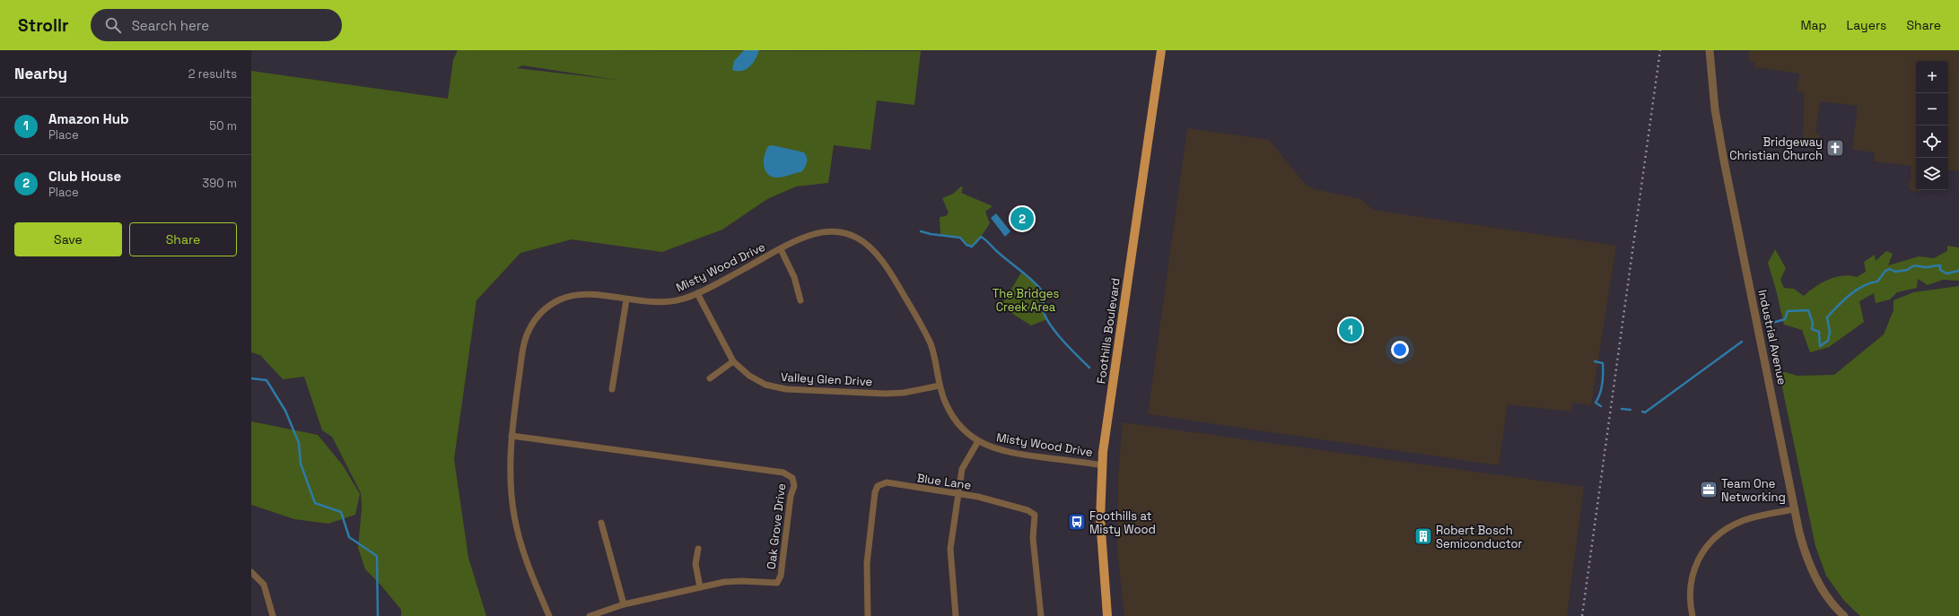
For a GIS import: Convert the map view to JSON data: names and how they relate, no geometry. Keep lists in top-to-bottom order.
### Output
{
  "streets": {
    "main road": ["Foothills Boulevard"],
    "street": [
      "Misty Wood Drive",
      "Industrial Avenue",
      "Valley Glen Drive",
      "Blue Lane",
      "Oak Grove Drive"
    ]
  },
  "crossings": [
    ["Misty Wood Drive", "Foothills Boulevard"],
    ["Misty Wood Drive", "Valley Glen Drive"],
    ["Misty Wood Drive", "Oak Grove Drive"]
  ],
  "parks": ["The Bridges Creek Area"],
  "places": {
    "church": ["Bridgeway Christian Church"],
    "office": ["Team One Networking"],
    "bus stop": ["Foothills at Misty Wood"],
    "building": ["Robert Bosch Semiconductor"]
  },
  "page": {
    "header": "Strollr",
    "search": "Search here",
    "nav": ["Map", "Layers", "Share"],
    "heading": ["Nearby", "2 results"],
    "map_buttons": ["+", "−"],
    "list": [
      {
        "mark": "1",
        "name": "Amazon Hub",
        "note": "Place",
        "value": "50 m"
      },
      {
        "mark": "2",
        "name": "Club House",
        "note": "Place",
        "value": "390 m"
      }
    ],
    "pins": ["2", "1"],
    "buttons": ["Save", "Share"]
  }
}
